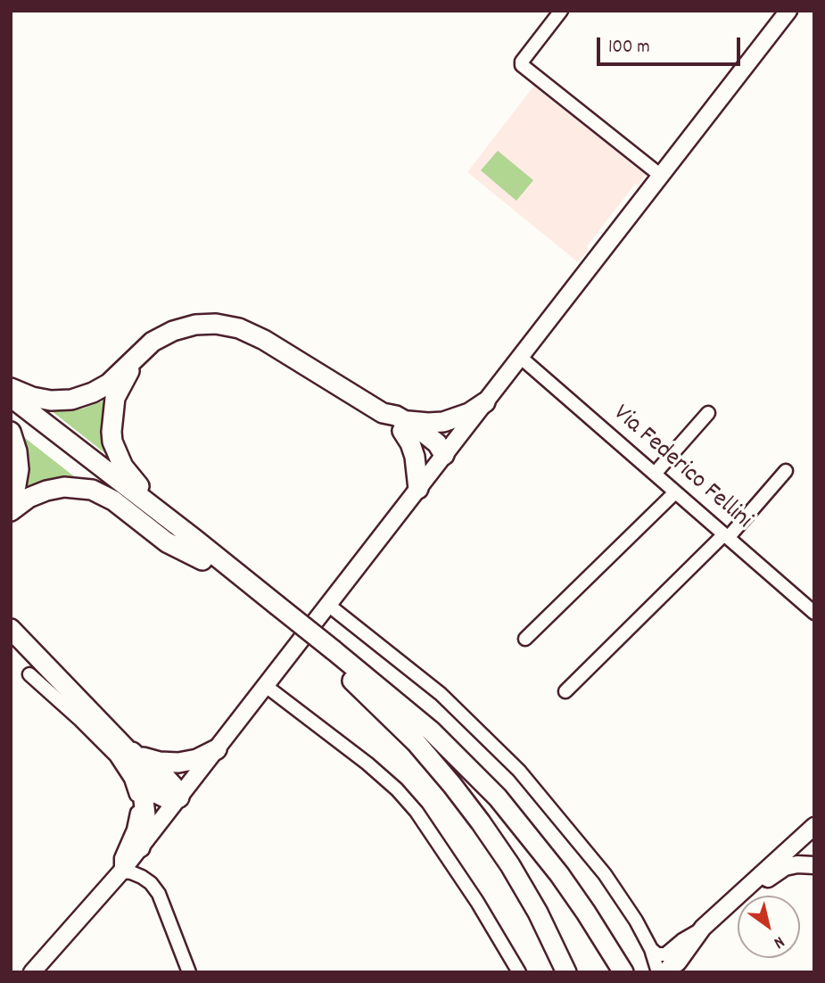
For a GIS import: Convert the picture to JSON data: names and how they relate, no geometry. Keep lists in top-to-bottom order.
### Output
{
  "streets": {
    "street": ["Via Federico Fellini"]
  },
  "scale_bar": "100 m",
  "north": "bottom right"
}
